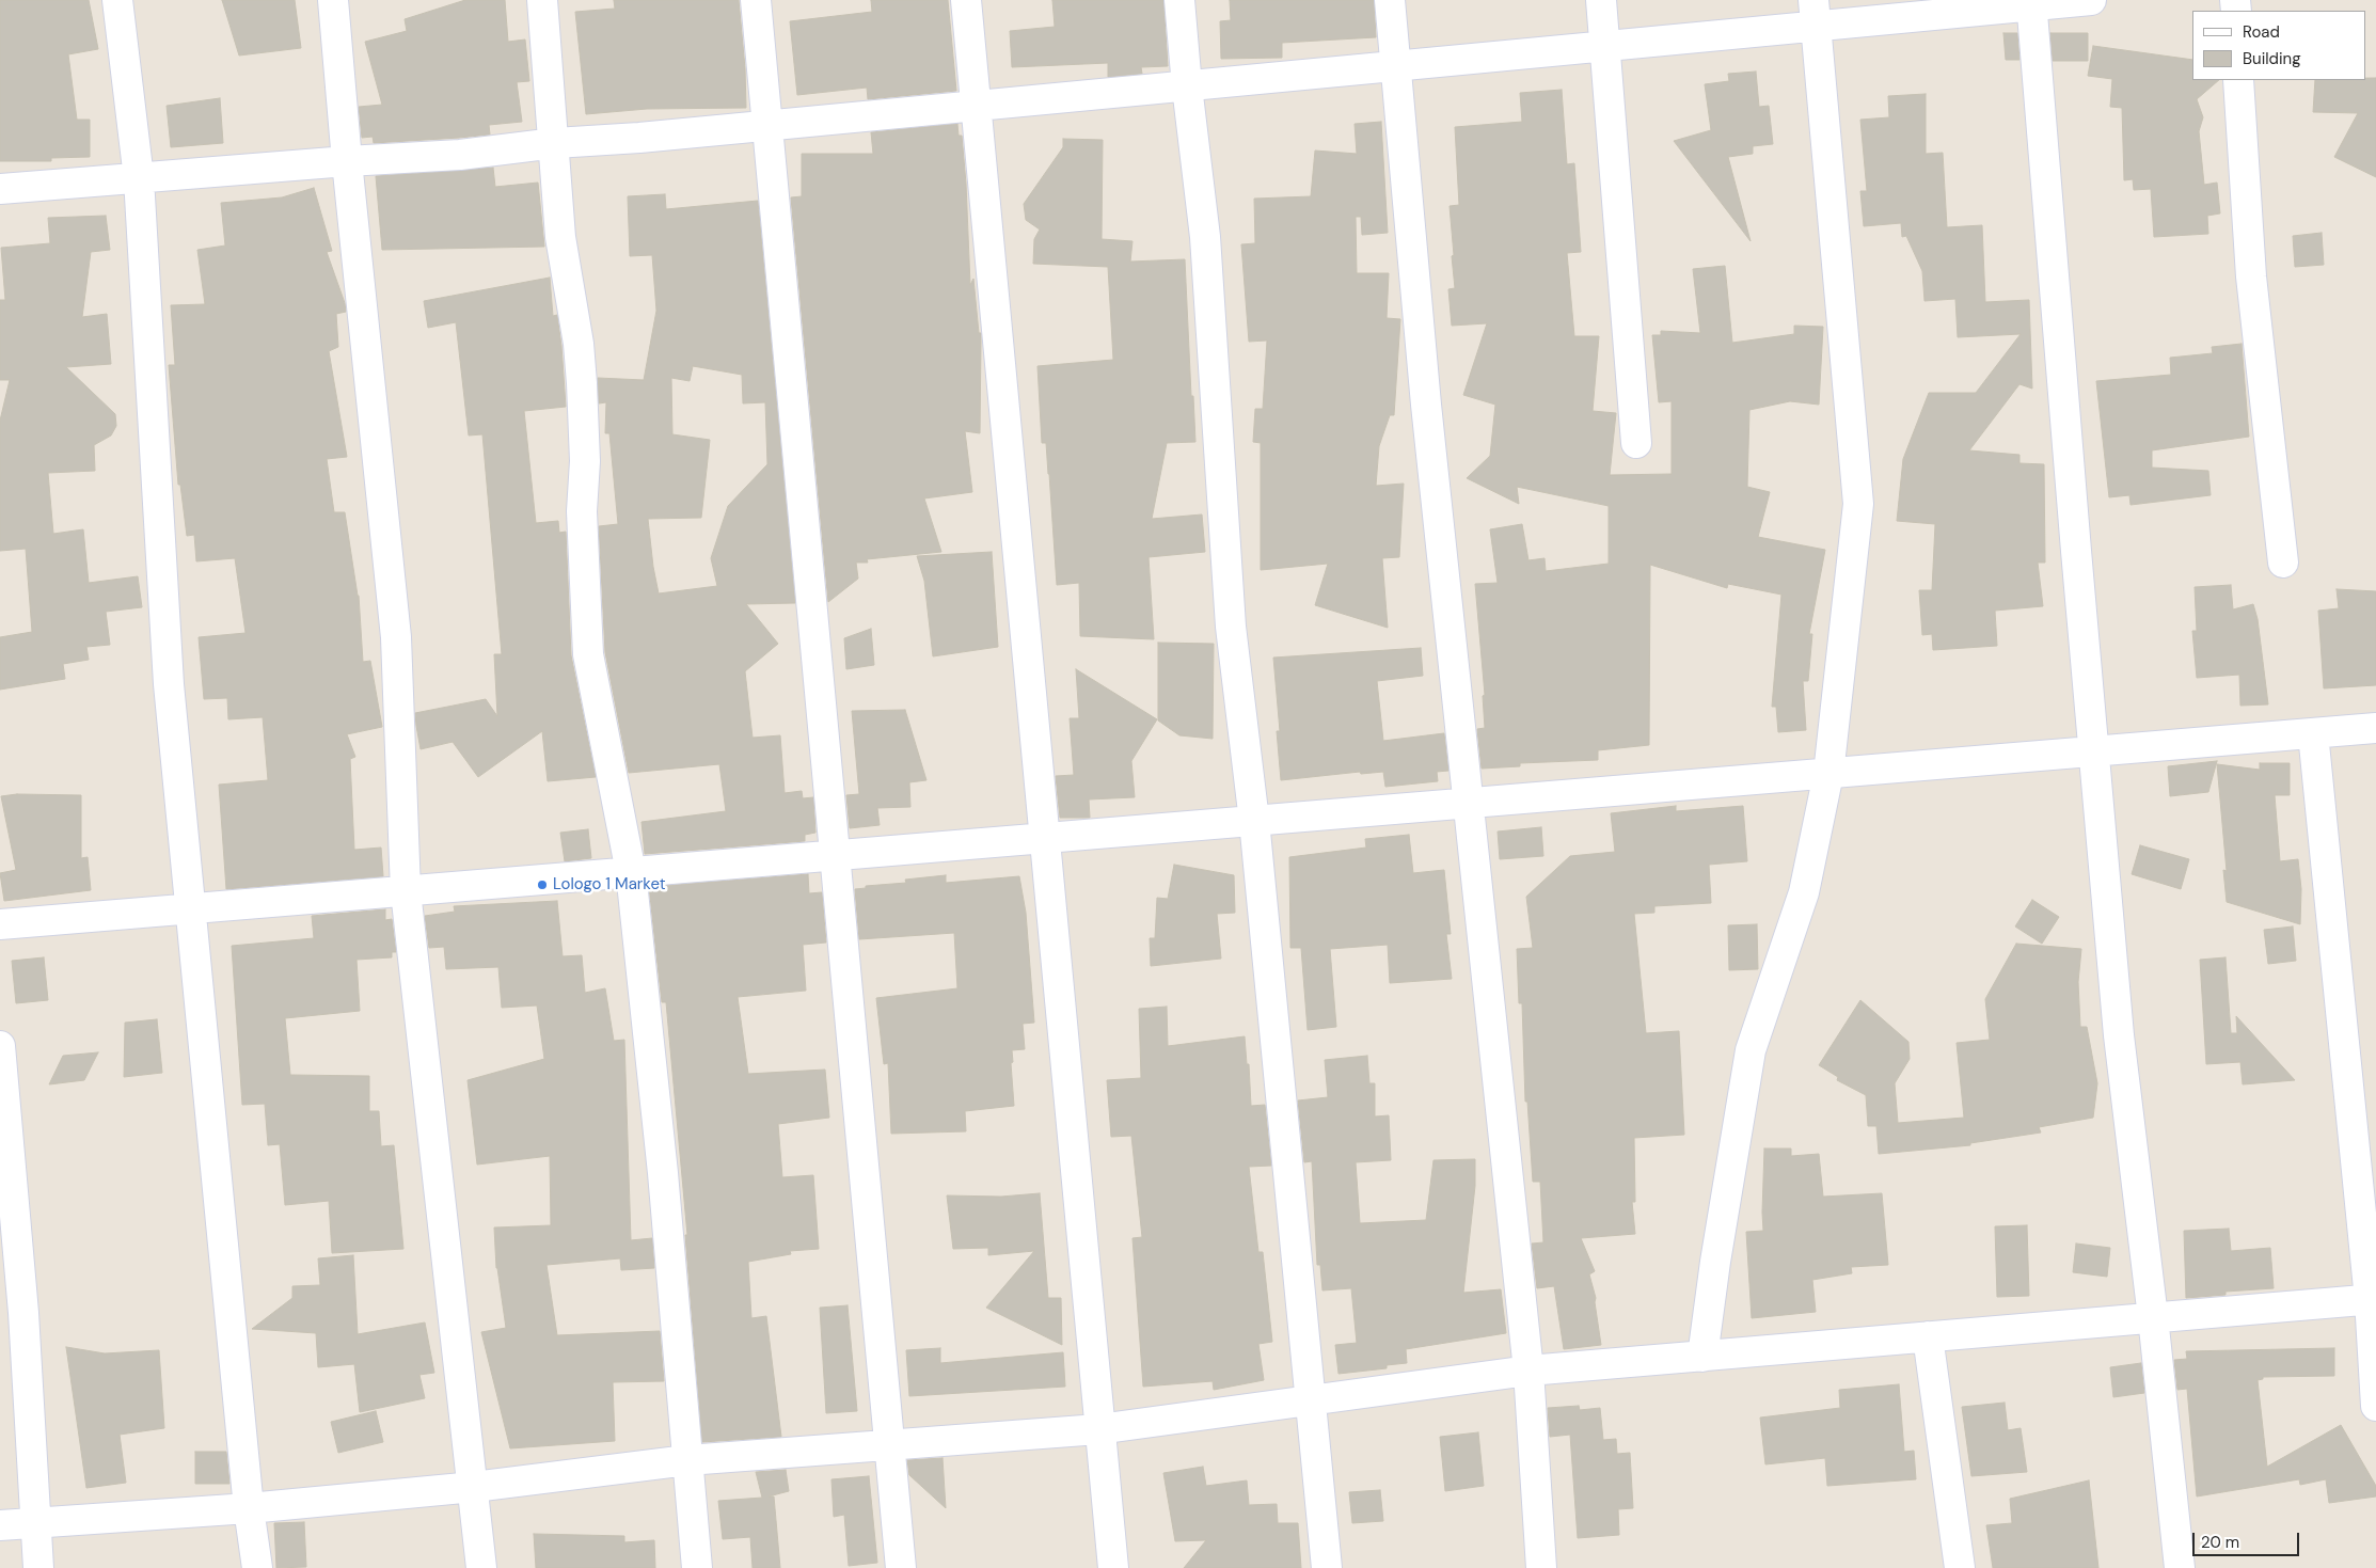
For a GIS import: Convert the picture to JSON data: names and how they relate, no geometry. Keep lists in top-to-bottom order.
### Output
{
  "places": ["Lologo 1 Market"],
  "legend": ["Road", "Building"],
  "scale_bar": "20 m"
}
